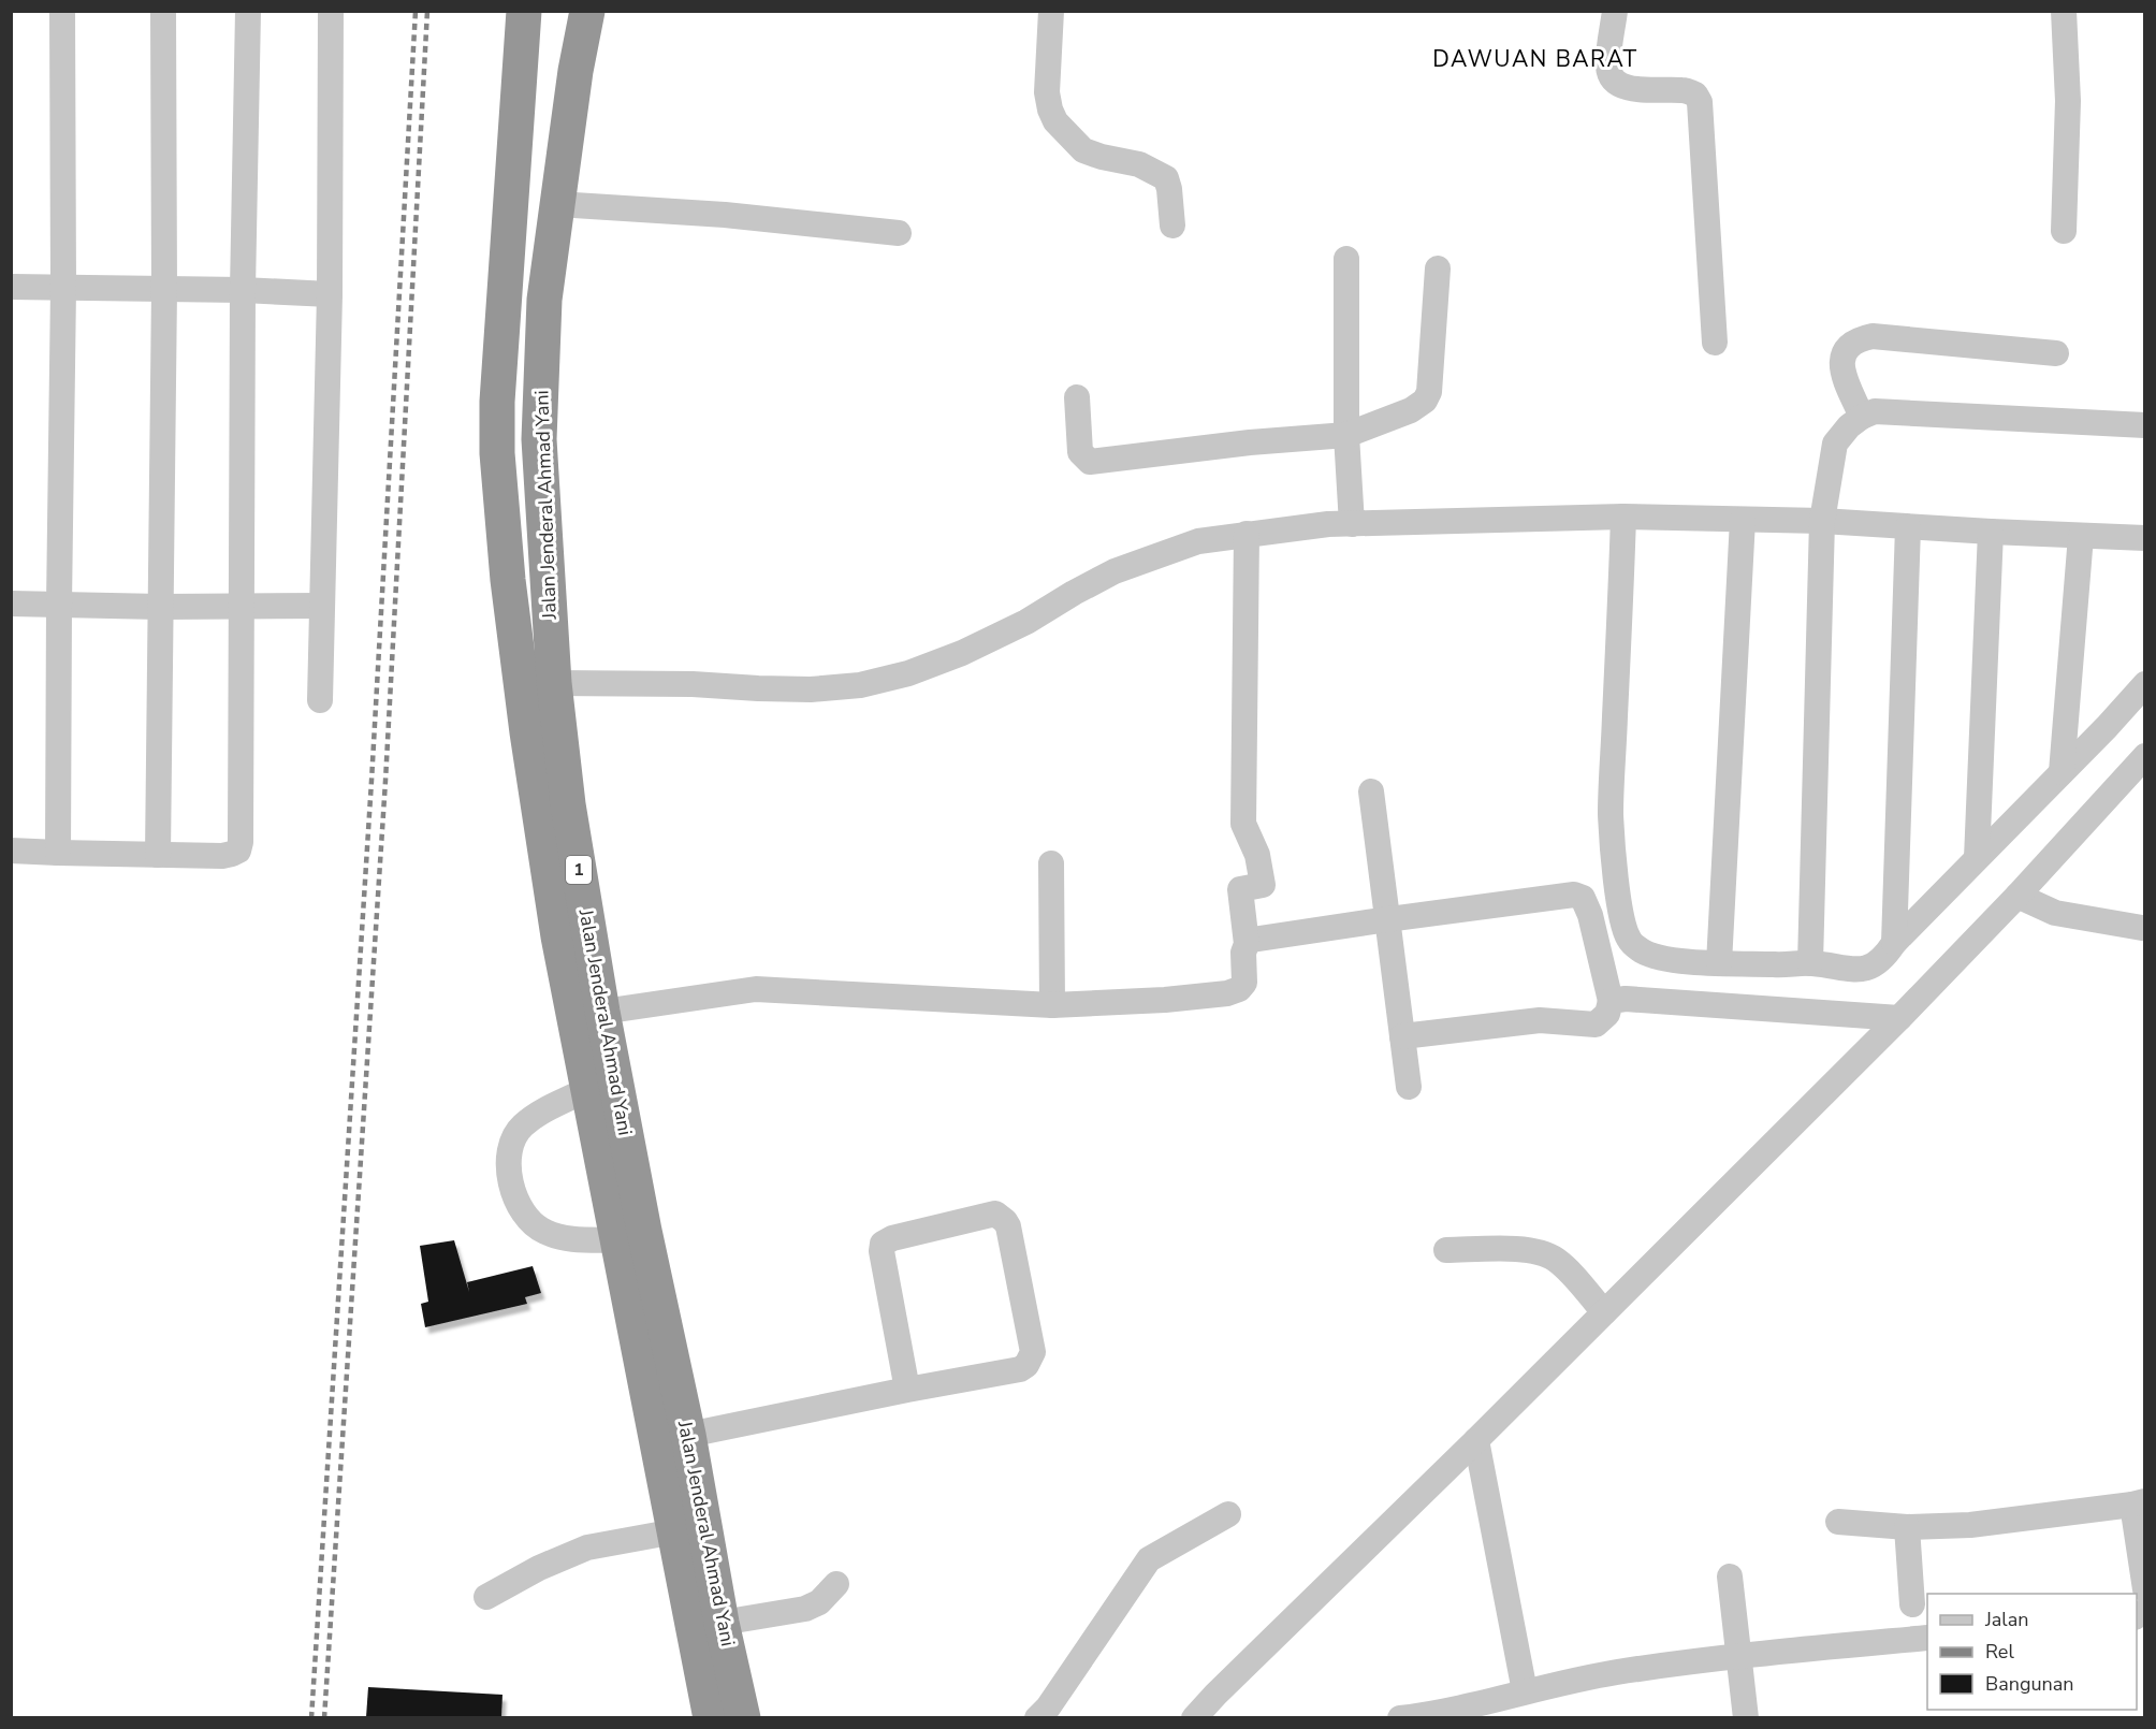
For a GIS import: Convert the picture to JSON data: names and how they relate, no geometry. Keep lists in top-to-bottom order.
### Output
{
  "streets": {
    "highway": ["Jalan Jenderal Ahmad Yani", "1"]
  },
  "districts": ["DAWUAN BARAT"],
  "legend": ["Jalan", "Rel", "Bangunan"]
}
